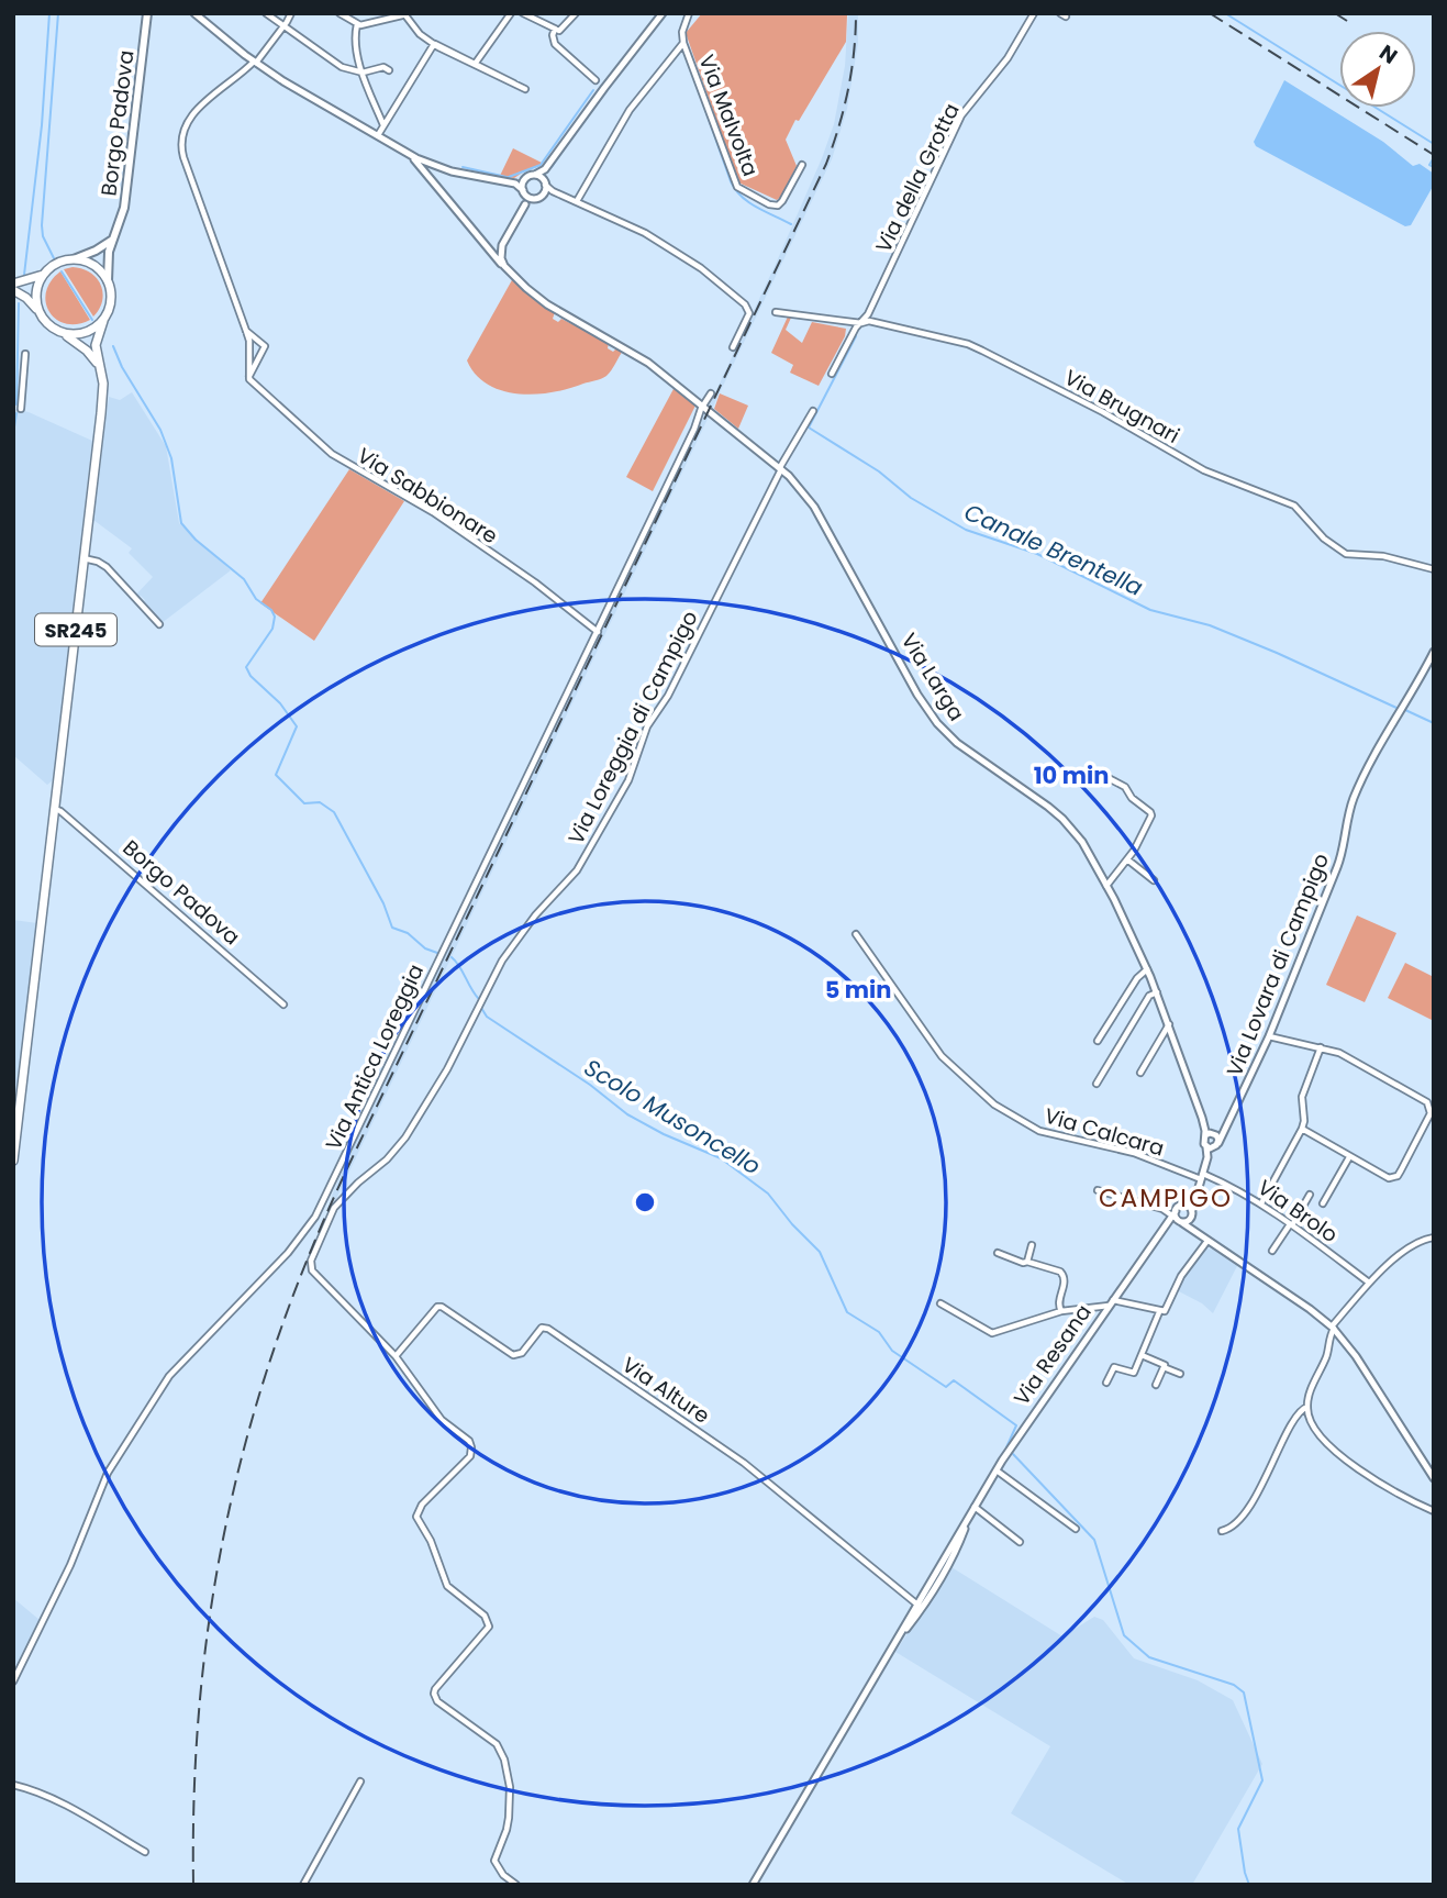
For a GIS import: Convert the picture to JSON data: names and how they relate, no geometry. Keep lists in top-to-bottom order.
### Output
{
  "streets": {
    "main road": ["Borgo Padova", "SR245"],
    "street": [
      "Via Malvolta",
      "Via della Grotta",
      "Via Brugnari",
      "Via Sabbionare",
      "Via Larga",
      "Via Loreggia di Campigo",
      "Via Lovara di Campigo",
      "Via Antica Loreggia",
      "Via Calcara",
      "Via Brolo",
      "Via Resana",
      "Via Alture"
    ]
  },
  "crossings": [
    ["Borgo Padova", "SR245"],
    ["Via della Grotta", "Via Brugnari"],
    ["Via Sabbionare", "Via Antica Loreggia"],
    ["Via Larga", "Via Loreggia di Campigo"],
    ["Via Larga", "Via Lovara di Campigo"],
    ["Via Larga", "Via Antica Loreggia"],
    ["Via Loreggia di Campigo", "Via Alture"],
    ["Via Lovara di Campigo", "Via Calcara"],
    ["Via Lovara di Campigo", "Via Brolo"],
    ["Via Lovara di Campigo", "Via Resana"],
    ["Via Calcara", "Via Brolo"],
    ["Via Resana", "Via Alture"]
  ],
  "districts": ["CAMPIGO"],
  "water": ["Canale Brentella", "Scolo Musoncello"],
  "north": "top right",
  "rings": ["10 min", "5 min"]
}
